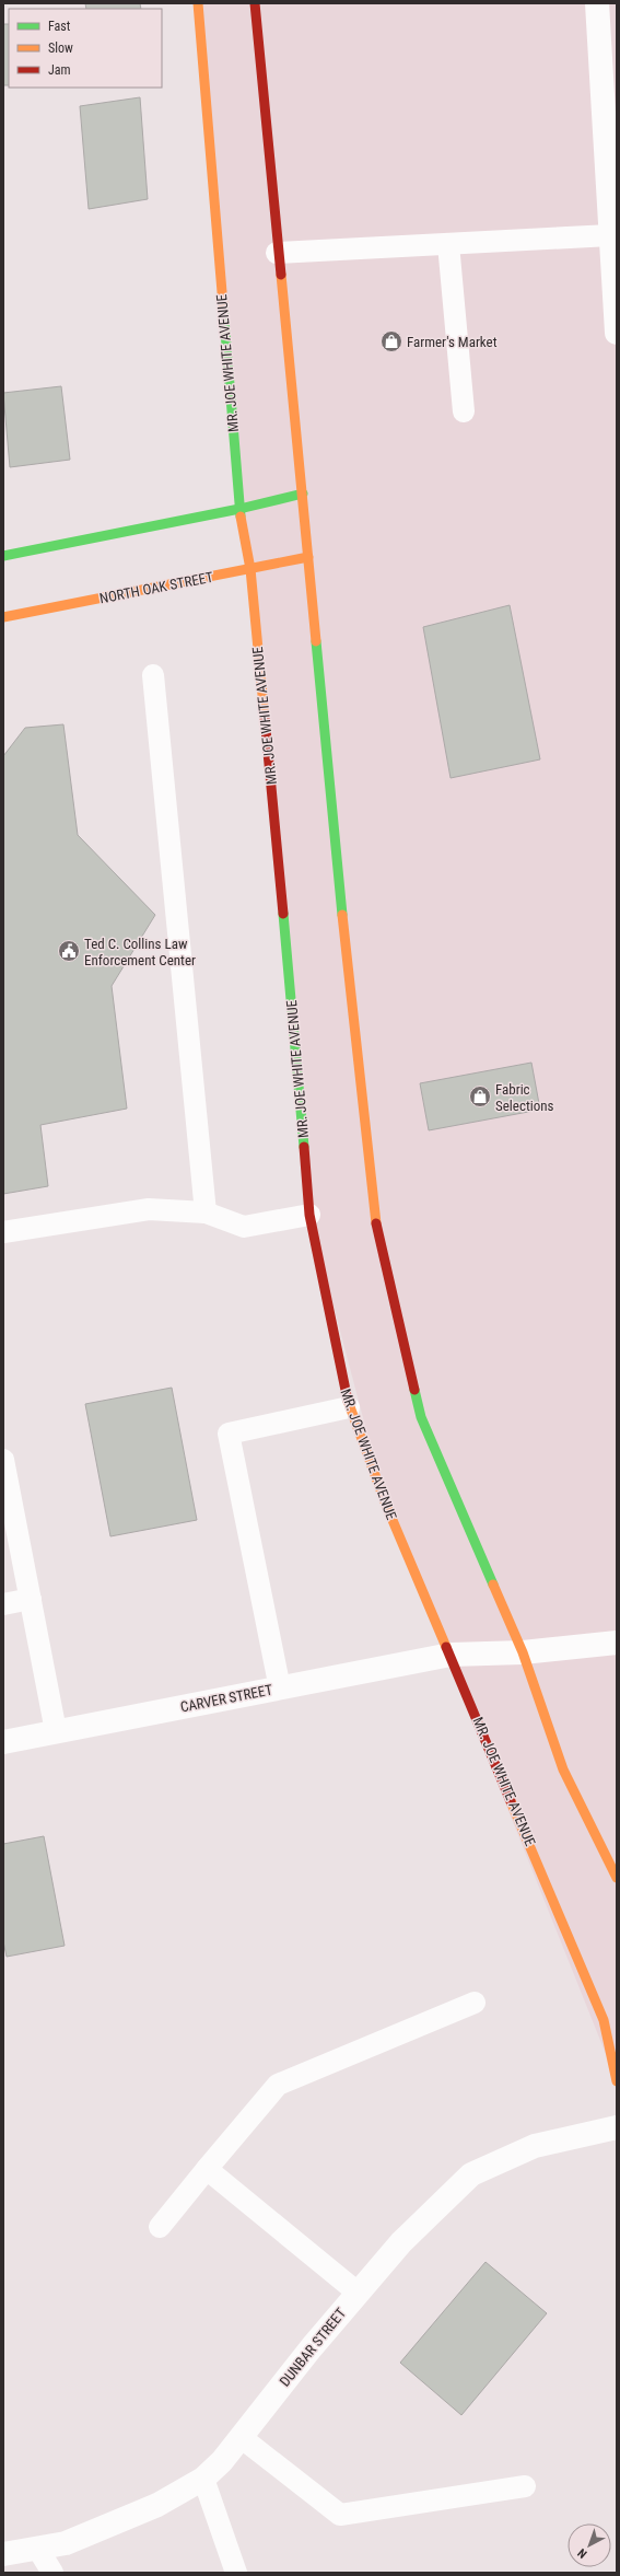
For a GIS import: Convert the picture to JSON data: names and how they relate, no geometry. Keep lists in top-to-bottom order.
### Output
{
  "streets": {
    "main road": ["MR. JOE WHITE AVENUE", "NORTH OAK STREET"],
    "street": ["CARVER STREET", "DUNBAR STREET"]
  },
  "crossings": [
    ["MR. JOE WHITE AVENUE", "NORTH OAK STREET"],
    ["MR. JOE WHITE AVENUE", "CARVER STREET"]
  ],
  "places": {
    "shop": ["Farmer's Market", "Fabric Selections"],
    "public building": ["Ted C. Collins Law Enforcement Center"]
  },
  "legend": ["Fast", "Slow", "Jam"],
  "north": "bottom left"
}
